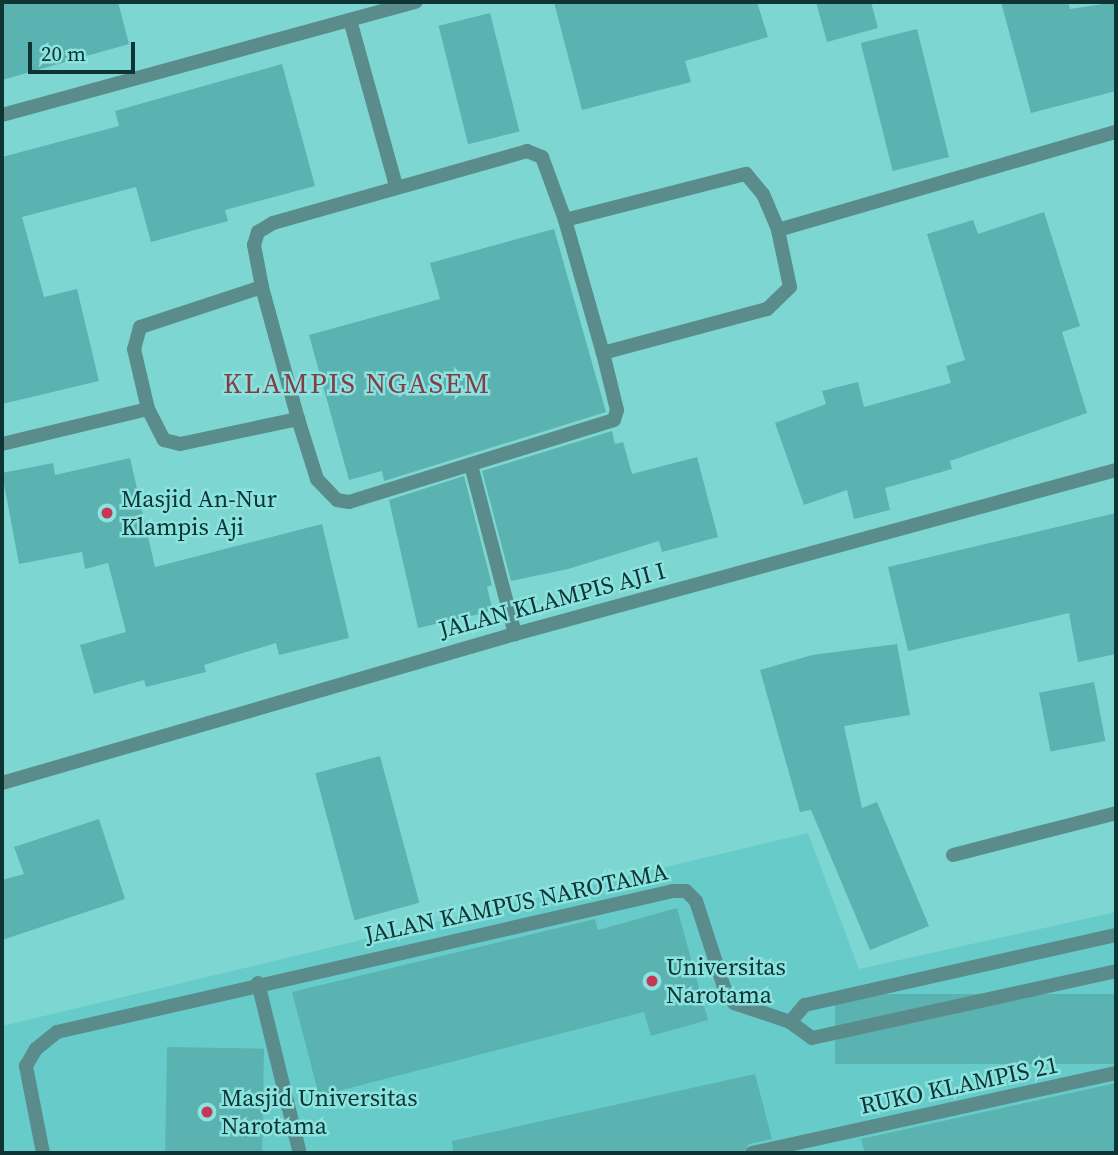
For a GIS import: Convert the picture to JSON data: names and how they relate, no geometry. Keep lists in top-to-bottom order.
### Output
{
  "streets": {
    "street": ["JALAN KLAMPIS AJI I", "JALAN KAMPUS NAROTAMA", "RUKO KLAMPIS 21"]
  },
  "districts": ["KLAMPIS NGASEM"],
  "places": ["Masjid An-Nur Klampis Aji", "Universitas Narotama", "Masjid Universitas Narotama"],
  "scale_bar": "20 m"
}
